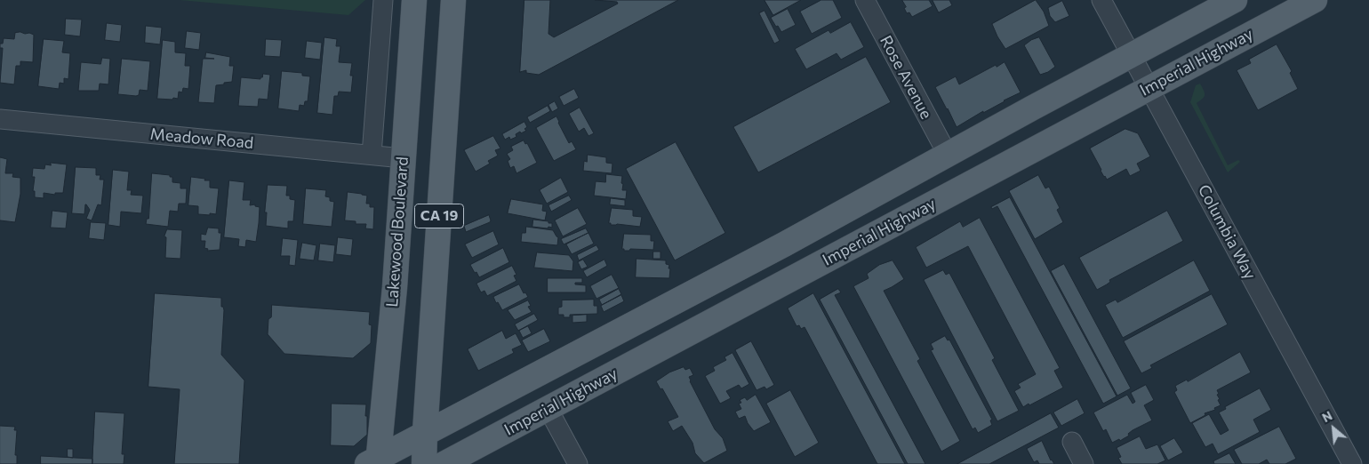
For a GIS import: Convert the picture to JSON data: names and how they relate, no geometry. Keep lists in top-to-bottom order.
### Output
{
  "streets": {
    "main road": ["Imperial Highway", "CA 19", "Lakewood Boulevard"],
    "street": ["Rose Avenue", "Meadow Road", "Columbia Way"]
  },
  "crossings": [
    ["Imperial Highway", "Columbia Way"],
    ["Meadow Road", "Lakewood Boulevard"]
  ],
  "north": "top left"
}
